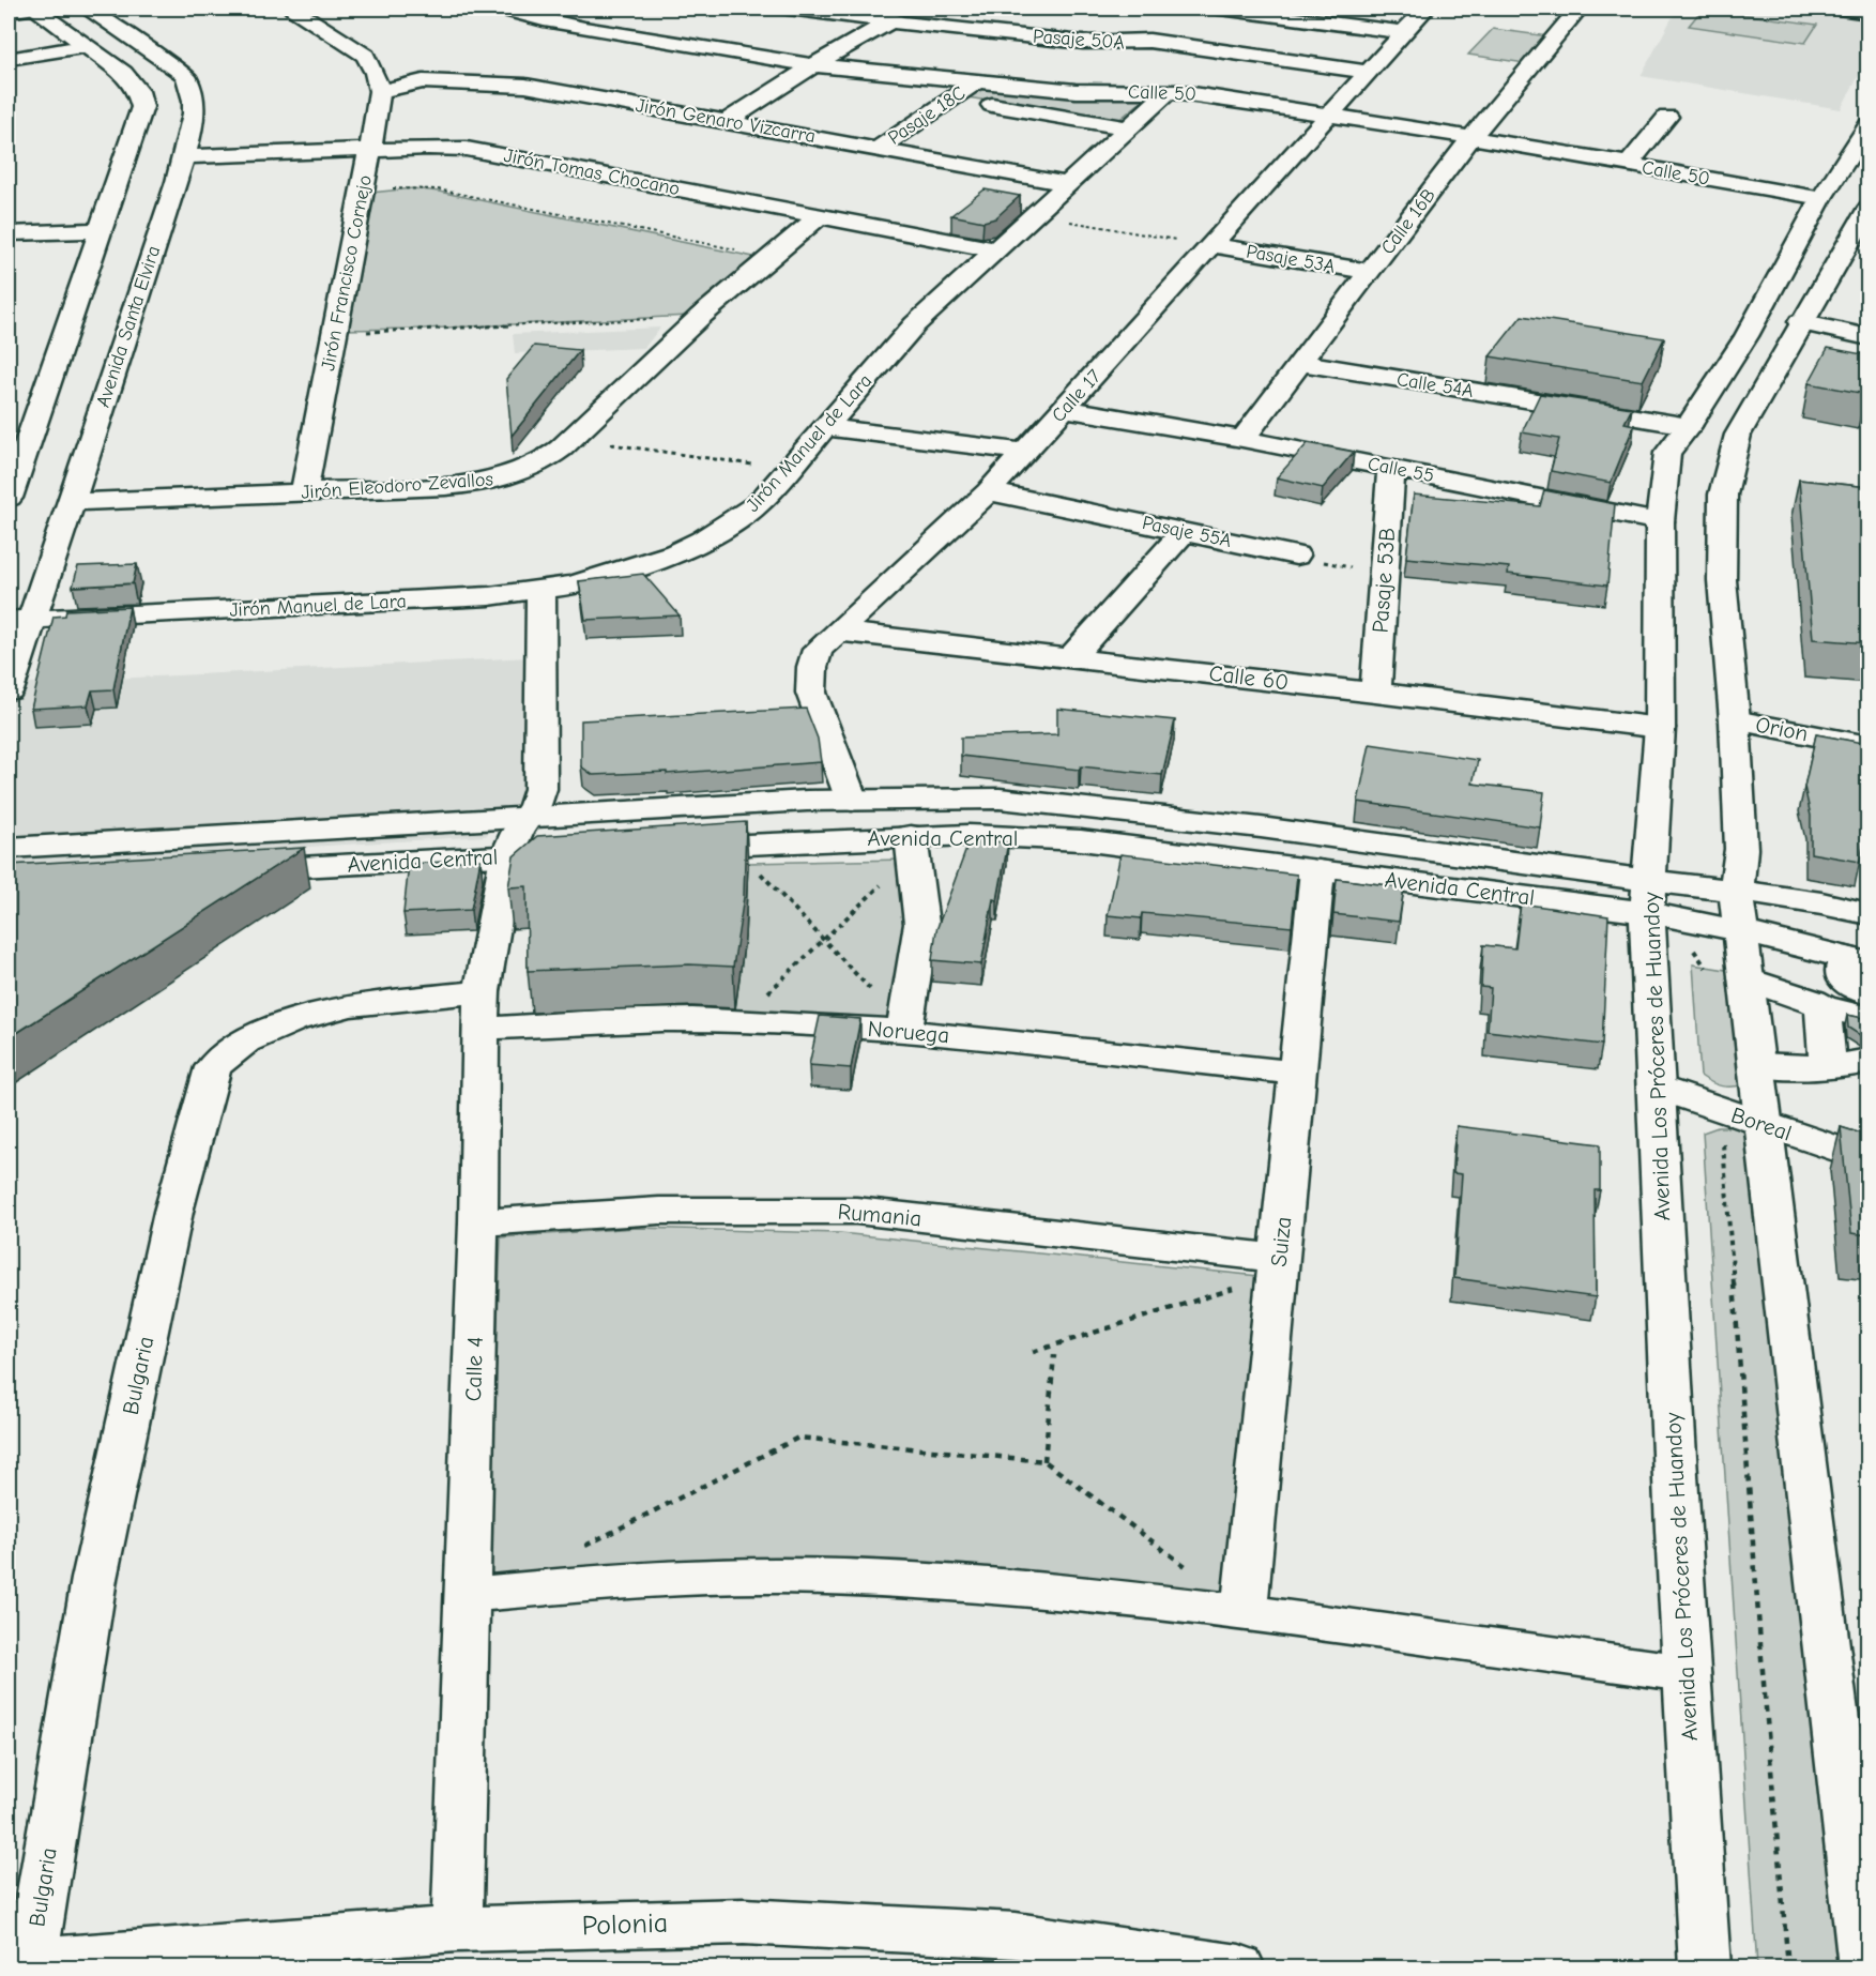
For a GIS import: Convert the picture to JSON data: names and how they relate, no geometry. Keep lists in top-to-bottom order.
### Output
{
  "streets": {
    "street": [
      "Pasaje 50A",
      "Calle 50",
      "Pasaje 18C",
      "Jirón Genaro Vizcarra",
      "Jirón Tomas Chocano",
      "Calle 16B",
      "Pasaje 53A",
      "Jirón Francisco Cornejo",
      "Avenida Santa Elvira",
      "Calle 54A",
      "Calle 17",
      "Jirón Manuel de Lara",
      "Calle 55",
      "Jirón Eleodoro Zevallos",
      "Pasaje 55A",
      "Pasaje 53B",
      "Calle 60",
      "Orion",
      "Avenida Central",
      "Noruega",
      "Avenida Los Próceres de Huandoy",
      "Boreal",
      "Rumania",
      "Suiza",
      "Calle 4",
      "Bulgaria",
      "Polonia"
    ]
  },
  "crossings": [
    ["Pasaje 50A", "Calle 17"],
    ["Calle 50", "Pasaje 18C"],
    ["Calle 50", "Calle 16B"],
    ["Calle 50", "Calle 17"],
    ["Calle 50", "Jirón Manuel de Lara"],
    ["Calle 50", "Avenida Los Próceres de Huandoy"],
    ["Pasaje 18C", "Jirón Genaro Vizcarra"],
    ["Jirón Genaro Vizcarra", "Jirón Francisco Cornejo"],
    ["Jirón Genaro Vizcarra", "Jirón Manuel de Lara"],
    ["Jirón Tomas Chocano", "Jirón Francisco Cornejo"],
    ["Jirón Tomas Chocano", "Avenida Santa Elvira"],
    ["Jirón Tomas Chocano", "Jirón Manuel de Lara"],
    ["Jirón Tomas Chocano", "Jirón Eleodoro Zevallos"],
    ["Calle 16B", "Pasaje 53A"],
    ["Calle 16B", "Calle 54A"],
    ["Calle 16B", "Calle 55"],
    ["Pasaje 53A", "Calle 17"],
    ["Jirón Francisco Cornejo", "Jirón Eleodoro Zevallos"],
    ["Avenida Santa Elvira", "Jirón Manuel de Lara"],
    ["Avenida Santa Elvira", "Jirón Eleodoro Zevallos"],
    ["Calle 54A", "Avenida Los Próceres de Huandoy"],
    ["Calle 17", "Calle 55"],
    ["Calle 17", "Pasaje 55A"],
    ["Calle 17", "Calle 60"],
    ["Calle 17", "Avenida Central"],
    ["Jirón Manuel de Lara", "Calle 4"],
    ["Calle 55", "Pasaje 53B"],
    ["Calle 55", "Avenida Los Próceres de Huandoy"],
    ["Pasaje 53B", "Calle 60"],
    ["Calle 60", "Avenida Los Próceres de Huandoy"],
    ["Avenida Central", "Avenida Los Próceres de Huandoy"],
    ["Avenida Central", "Suiza"],
    ["Avenida Central", "Calle 4"],
    ["Noruega", "Suiza"],
    ["Noruega", "Calle 4"],
    ["Noruega", "Bulgaria"],
    ["Avenida Los Próceres de Huandoy", "Boreal"],
    ["Rumania", "Suiza"],
    ["Rumania", "Calle 4"],
    ["Calle 4", "Bulgaria"],
    ["Calle 4", "Polonia"],
    ["Bulgaria", "Polonia"]
  ]
}
